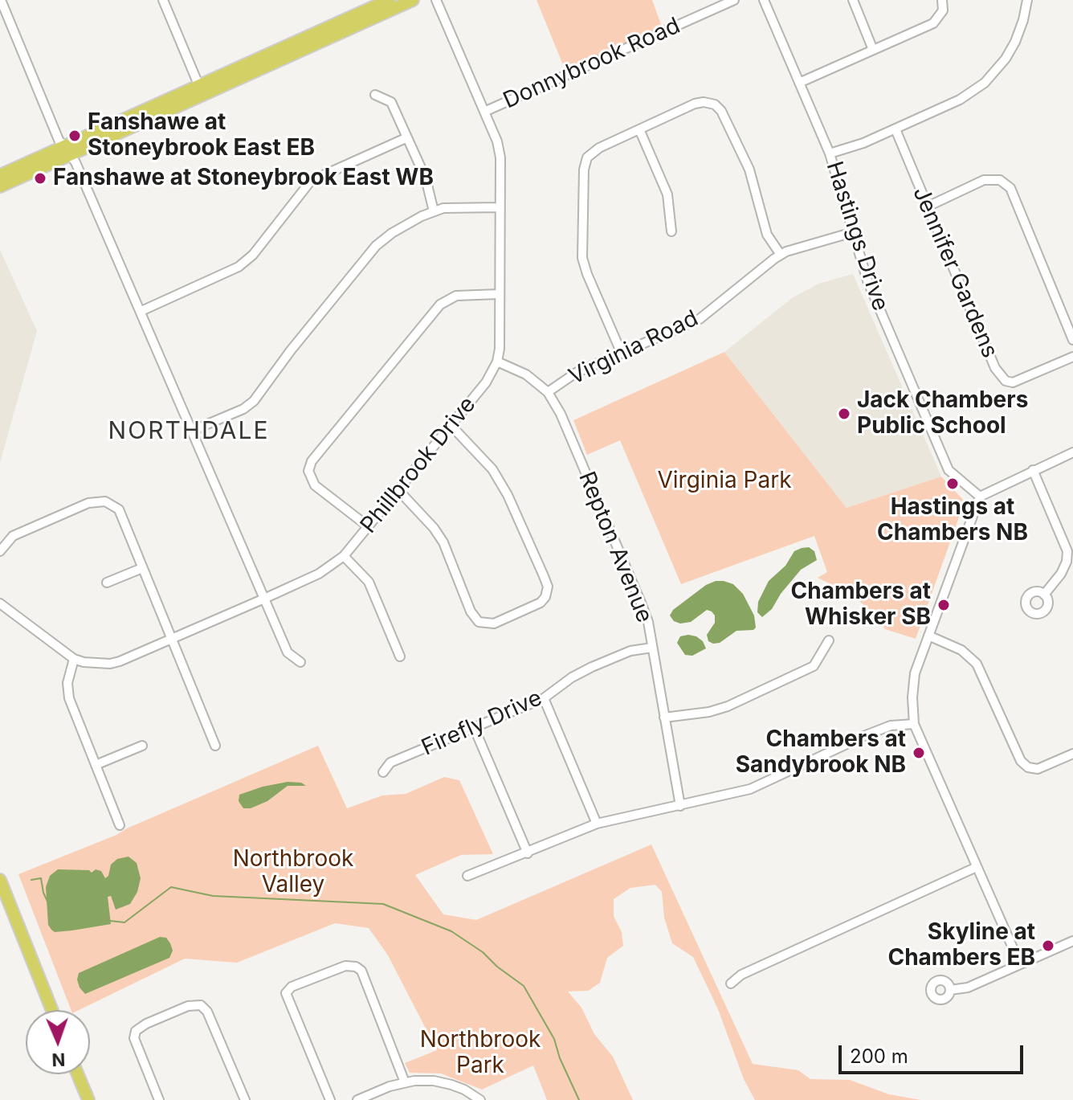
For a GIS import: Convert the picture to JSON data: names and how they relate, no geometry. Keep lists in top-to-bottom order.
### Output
{
  "streets": {
    "street": [
      "Donnybrook Road",
      "Hastings Drive",
      "Jennifer Gardens",
      "Virginia Road",
      "Phillbrook Drive",
      "Repton Avenue",
      "Firefly Drive"
    ]
  },
  "crossings": [
    ["Donnybrook Road", "Phillbrook Drive"],
    ["Hastings Drive", "Virginia Road"],
    ["Virginia Road", "Repton Avenue"],
    ["Phillbrook Drive", "Repton Avenue"],
    ["Repton Avenue", "Firefly Drive"]
  ],
  "districts": ["NORTHDALE"],
  "parks": ["Virginia Park", "Northbrook Valley", "Northbrook Park"],
  "places": [
    "Fanshawe at Stoneybrook East EB",
    "Fanshawe at Stoneybrook East WB",
    "Jack Chambers Public School",
    "Hastings at Chambers NB",
    "Chambers at Whisker SB",
    "Chambers at Sandybrook NB",
    "Skyline at Chambers EB"
  ],
  "scale_bar": "200 m",
  "north": "bottom"
}
